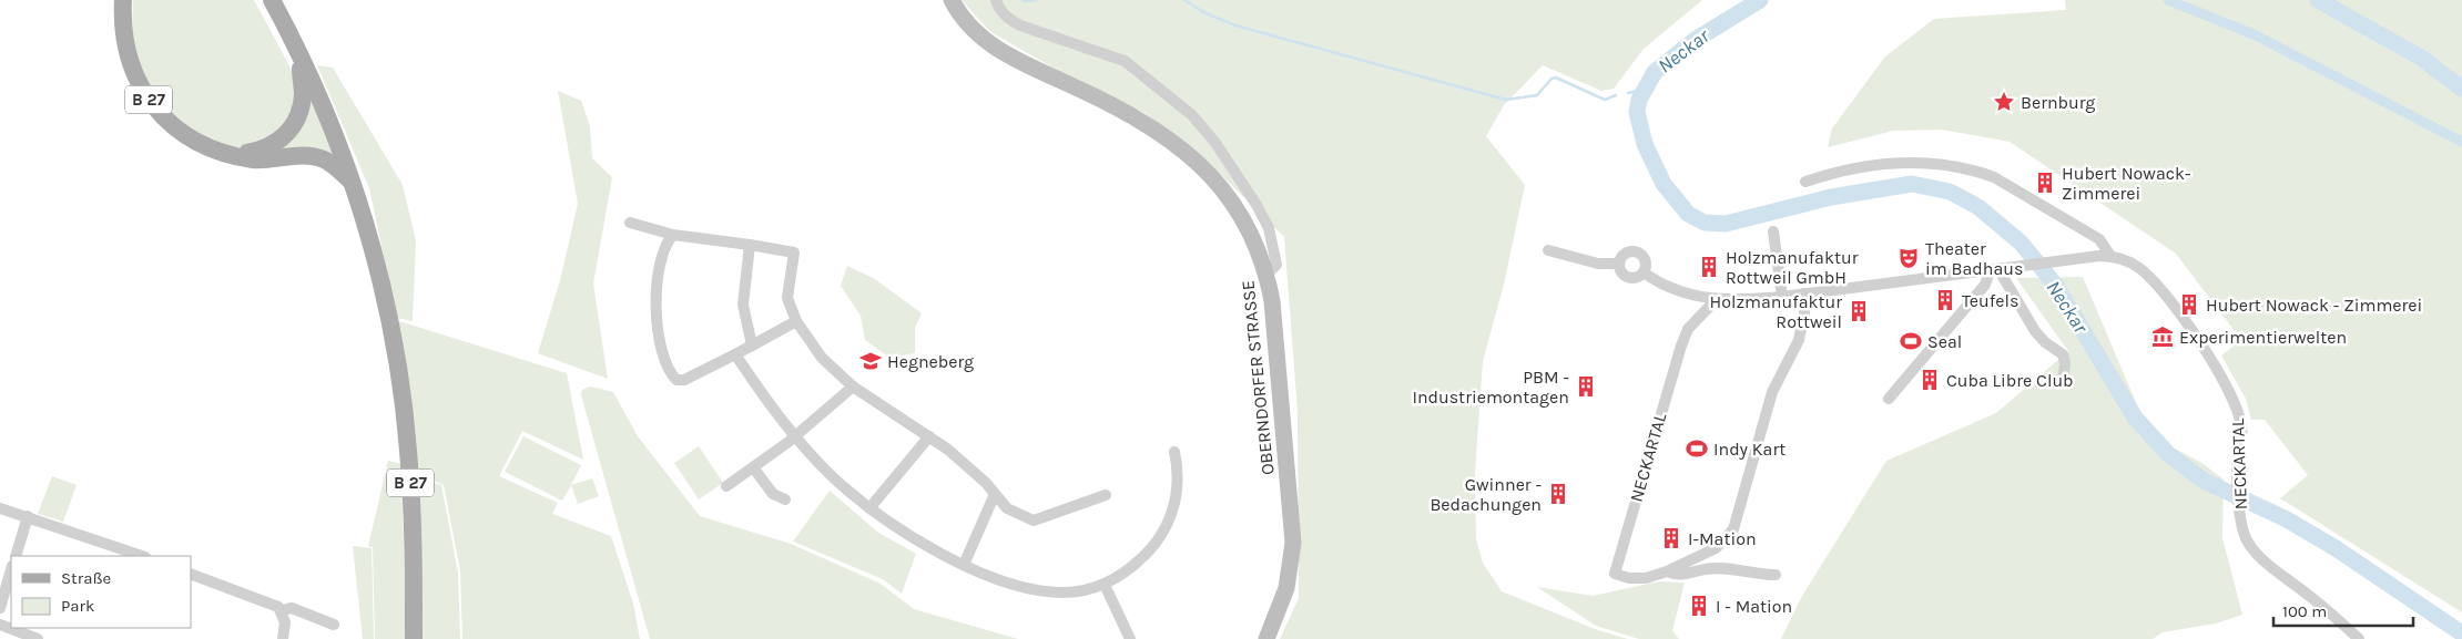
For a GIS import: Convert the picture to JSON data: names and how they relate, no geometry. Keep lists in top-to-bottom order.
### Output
{
  "streets": {
    "main road": ["B 27"],
    "street": ["OBERNDORFER STRASSE", "NECKARTAL"]
  },
  "water": ["Neckar"],
  "places": {
    "place": ["Bernburg"],
    "building": [
      "Hubert Nowack- Zimmerei",
      "Holzmanufaktur Rottweil GmbH",
      "Teufels",
      "Hubert Nowack - Zimmerei",
      "Holzmanufaktur Rottweil",
      "Cuba Libre Club",
      "PBM - Industriemontagen",
      "Gwinner - Bedachungen",
      "I-Mation",
      "I - Mation"
    ],
    "theatre": ["Theater im Badhaus"],
    "museum": ["Experimentierwelten"],
    "sports": ["Seal", "Indy Kart"],
    "school or university": ["Hegneberg"]
  },
  "legend": ["Straße", "Park"],
  "scale_bar": "100 m"
}
